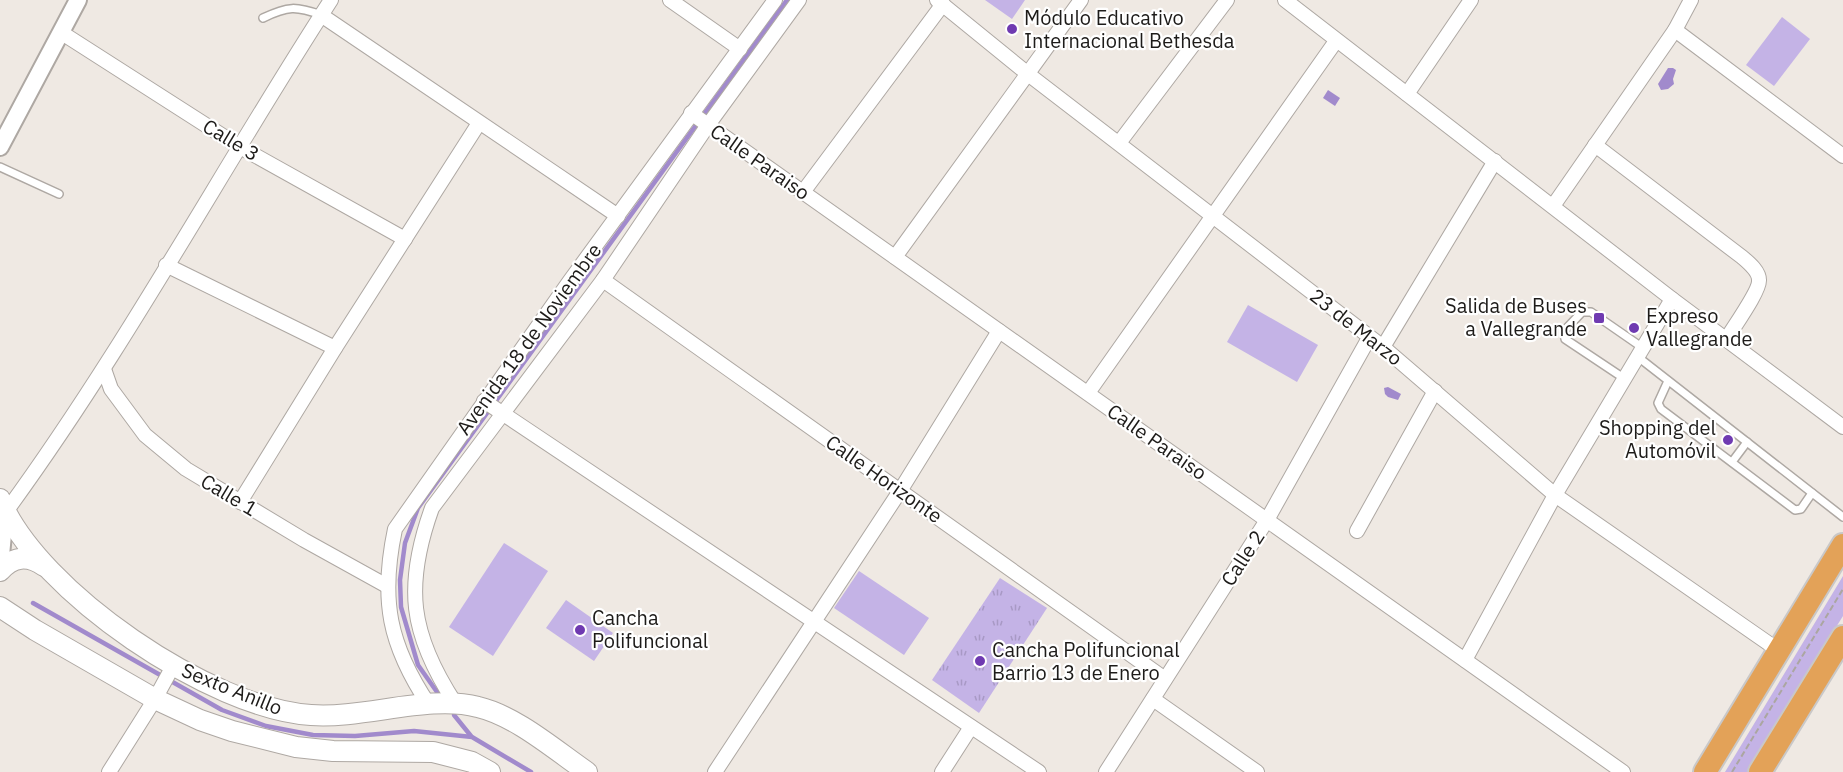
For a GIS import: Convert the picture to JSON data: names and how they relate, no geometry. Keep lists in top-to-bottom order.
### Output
{
  "streets": {
    "main road": ["Sexto Anillo"],
    "street": [
      "Calle 3",
      "Calle Paraiso",
      "23 de Marzo",
      "Avenida 18 de Noviembre",
      "Calle Horizonte",
      "Calle 1",
      "Calle 2"
    ]
  },
  "crossings": [
    ["Calle Paraiso", "Avenida 18 de Noviembre"],
    ["Calle Paraiso", "Calle 2"],
    ["23 de Marzo", "Calle 2"],
    ["Avenida 18 de Noviembre", "Calle Horizonte"],
    ["Avenida 18 de Noviembre", "Calle 1"],
    ["Avenida 18 de Noviembre", "Sexto Anillo"],
    ["Calle Horizonte", "Calle 2"]
  ],
  "places": {
    "other": [
      "Módulo Educativo Internacional Bethesda",
      "Expreso Vallegrande",
      "Shopping del Automóvil",
      "Cancha Polifuncional",
      "Cancha Polifuncional Barrio 13 de Enero"
    ],
    "transit": ["Salida de Buses a Vallegrande"]
  }
}
